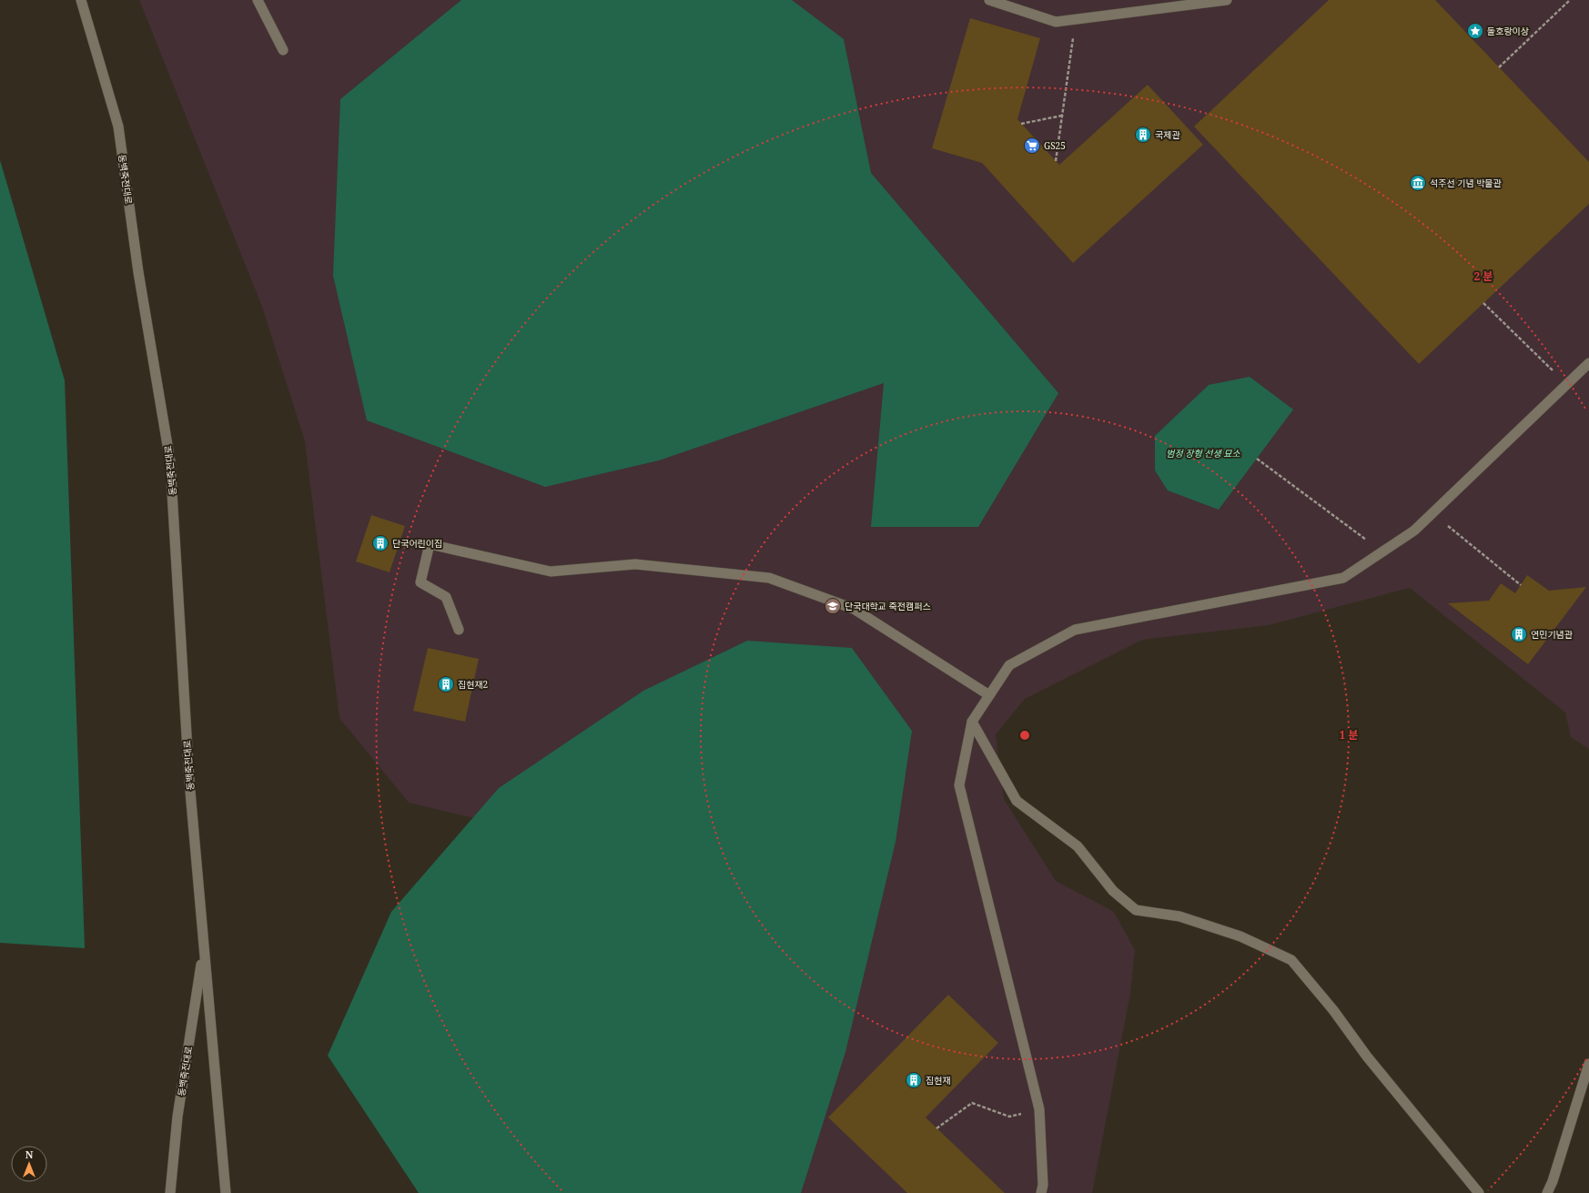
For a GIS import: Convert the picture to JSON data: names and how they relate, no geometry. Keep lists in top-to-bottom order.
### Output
{
  "streets": {
    "main road": ["동백죽전대로"]
  },
  "parks": ["범정 장형 선생 묘소"],
  "places": {
    "place": ["돌호랑이상"],
    "building": [
      "국제관",
      "단국어린이집",
      "연민기념관",
      "집현재2",
      "집현재"
    ],
    "supermarket": ["GS25"],
    "museum": ["석주선 기념 박물관"],
    "school or university": ["단국대학교 죽전캠퍼스"]
  },
  "north": "top",
  "rings": ["2 분", "1 분"]
}
